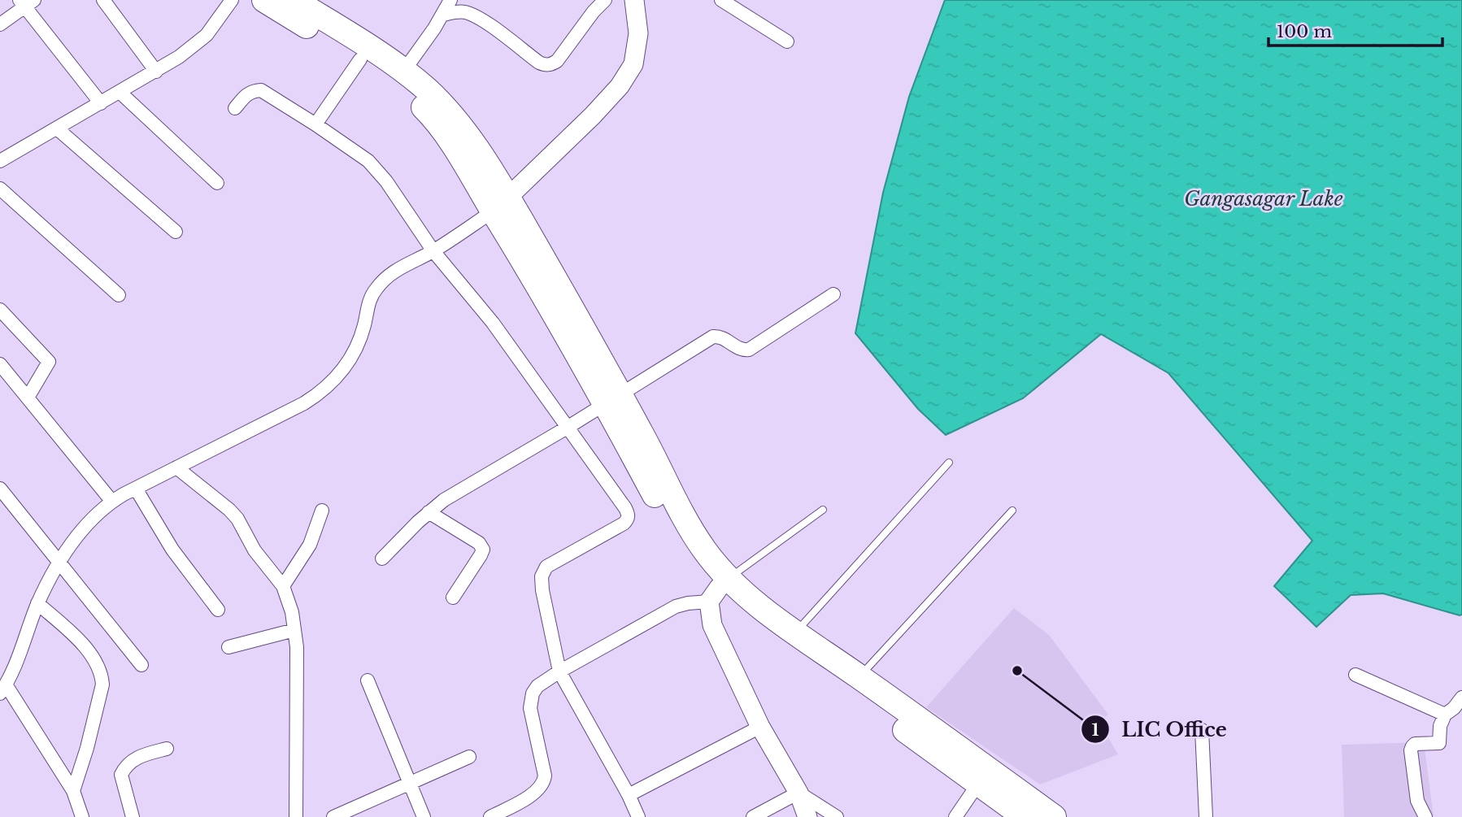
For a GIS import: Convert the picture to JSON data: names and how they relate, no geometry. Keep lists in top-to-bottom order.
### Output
{
  "water": ["Gangasagar Lake"],
  "places": ["LIC Office"],
  "scale_bar": "100 m"
}
